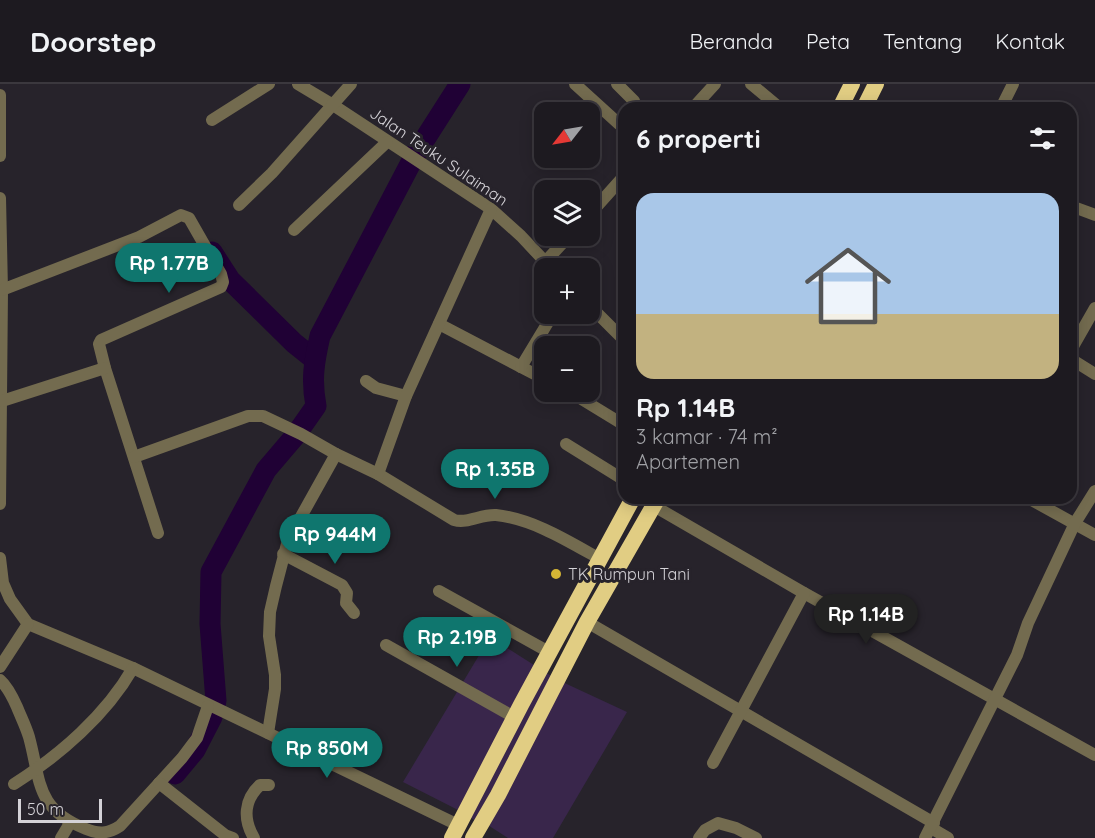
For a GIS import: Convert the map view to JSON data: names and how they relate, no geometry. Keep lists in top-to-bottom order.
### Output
{
  "streets": {
    "street": ["Jalan Teuku Sulaiman"]
  },
  "places": ["TK Rumpun Tani"],
  "scale_bar": "50 m",
  "north": "bottom left",
  "page": {
    "header": "Doorstep",
    "nav": [
      "Beranda",
      "Peta",
      "Tentang",
      "Kontak"
    ],
    "map_buttons": ["+", "−"],
    "heading": "6 properti",
    "list": [
      {
        "name": "Rp 1.14B",
        "note": "3 kamar · 74 m² · Apartemen"
      }
    ],
    "price": [
      "Rp 1.77B",
      "Rp 1.35B",
      "Rp 944M",
      "Rp 1.14B",
      "Rp 2.19B",
      "Rp 850M"
    ],
    "scale": "50 m"
  }
}
